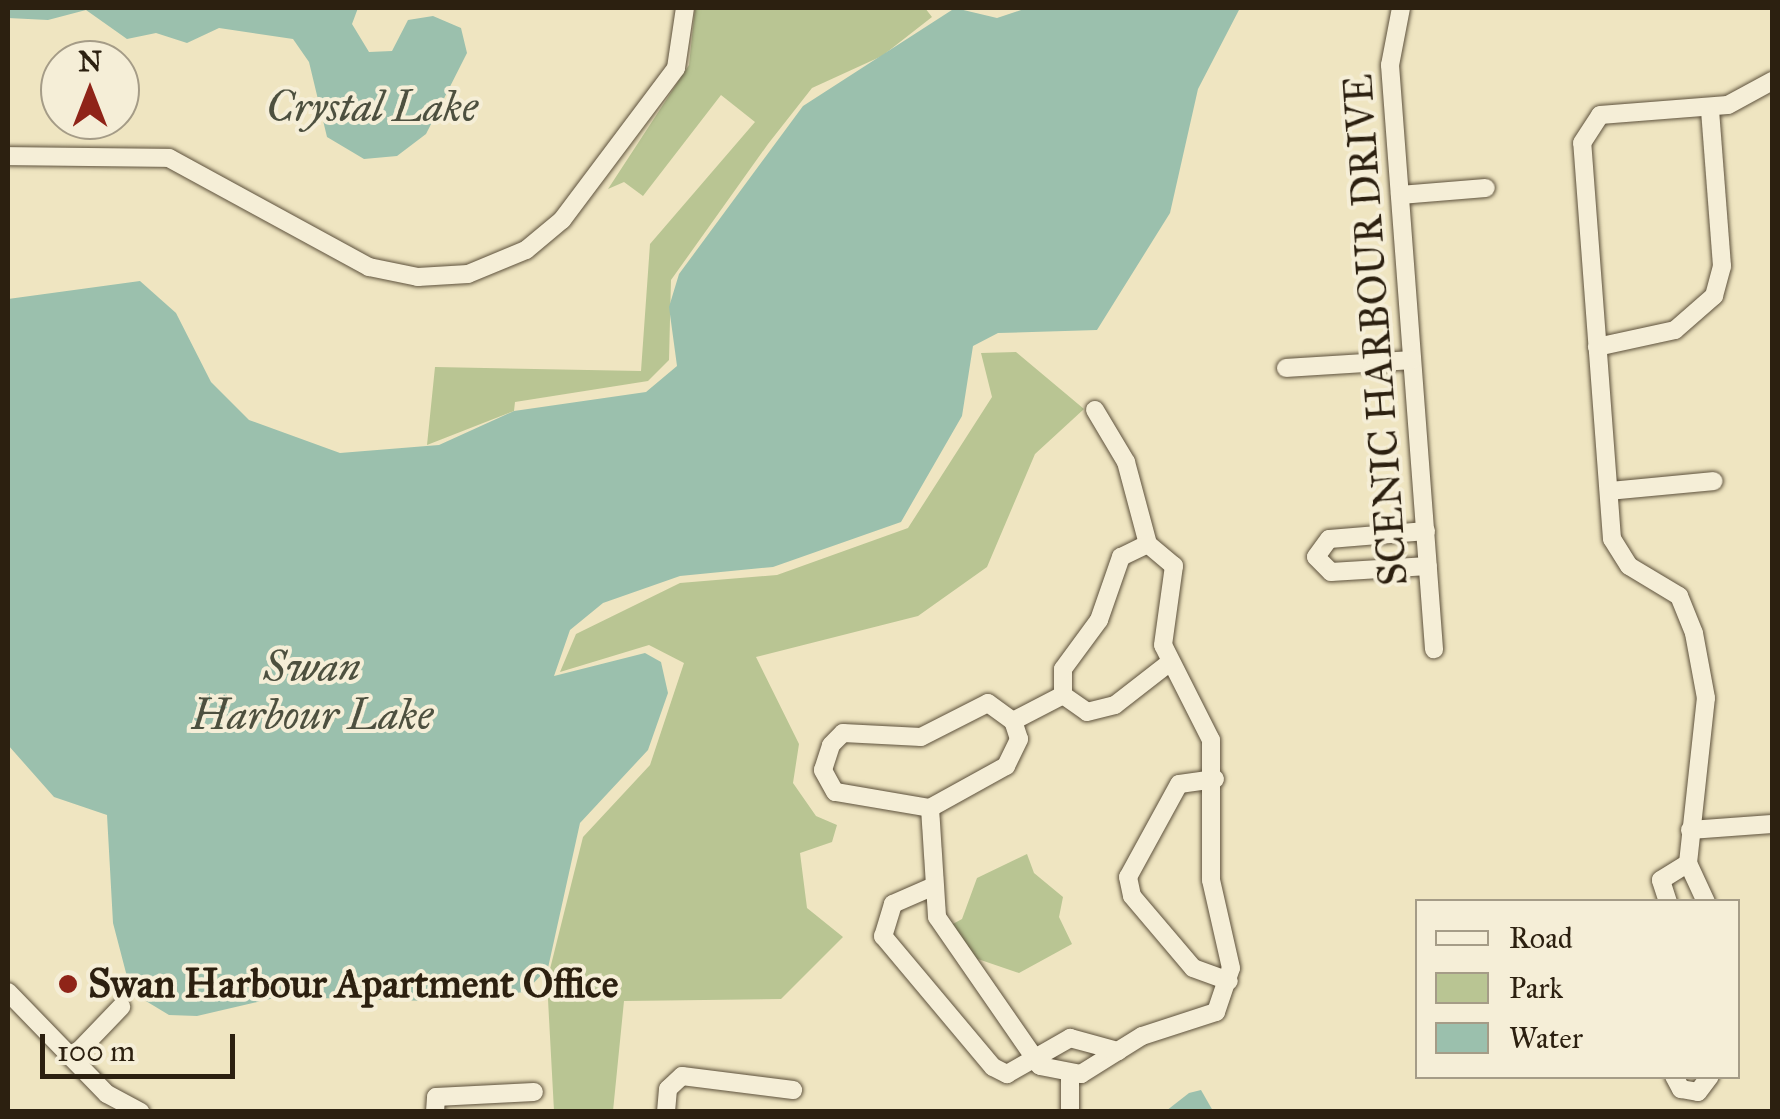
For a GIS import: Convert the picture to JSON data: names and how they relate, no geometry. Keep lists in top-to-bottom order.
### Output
{
  "streets": {
    "street": ["SCENIC HARBOUR DRIVE"]
  },
  "water": ["Crystal Lake", "Swan Harbour Lake"],
  "places": ["Swan Harbour Apartment Office"],
  "legend": ["Road", "Park", "Water"],
  "scale_bar": "100 m",
  "north": "top"
}
